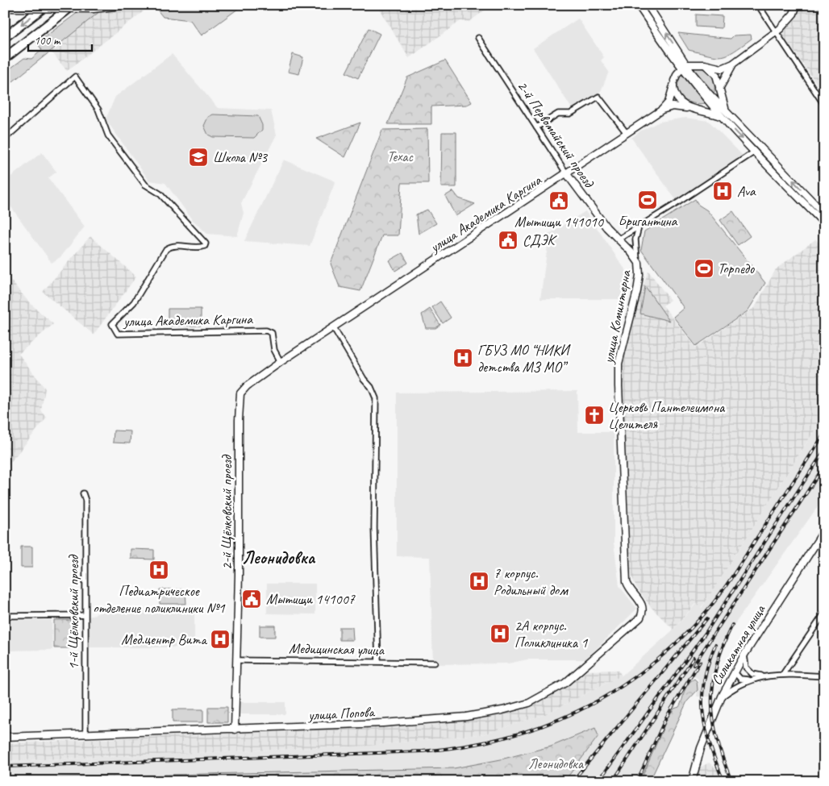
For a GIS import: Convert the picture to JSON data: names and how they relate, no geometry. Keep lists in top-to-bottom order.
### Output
{
  "streets": {
    "street": [
      "2-й Первомайский проезд",
      "улица Академика Каргина",
      "улица Коминтерна",
      "2-й Щёлковский проезд",
      "1-й Щёлковский проезд",
      "Силикатная улица",
      "Медицинская улица",
      "улица Попова"
    ]
  },
  "crossings": [
    ["2-й Первомайский проезд", "улица Академика Каргина"],
    ["2-й Первомайский проезд", "улица Коминтерна"],
    ["улица Академика Каргина", "2-й Щёлковский проезд"],
    ["улица Коминтерна", "улица Попова"],
    ["2-й Щёлковский проезд", "Медицинская улица"],
    ["2-й Щёлковский проезд", "улица Попова"],
    ["1-й Щёлковский проезд", "улица Попова"]
  ],
  "districts": ["Леонидовка"],
  "parks": ["Техас", "Леонидовка"],
  "places": {
    "school or university": ["Школа №3"],
    "hospital": [
      "Ava",
      "ГБУЗ МО “НИКИ детства МЗ МО”",
      "Педиатрическое отделение поликлиники №1",
      "7 корпус. Родильный дом",
      "2А корпус. Поликлиника 1",
      "Мед.центр Вита"
    ],
    "sports": ["Бригантина", "Торпедо"],
    "public building": ["Мытищи 141010", "СДЭК", "Мытищи 141007"],
    "church": ["Церковь Пантелеимона Целителя"]
  },
  "scale_bar": "100 m"
}
